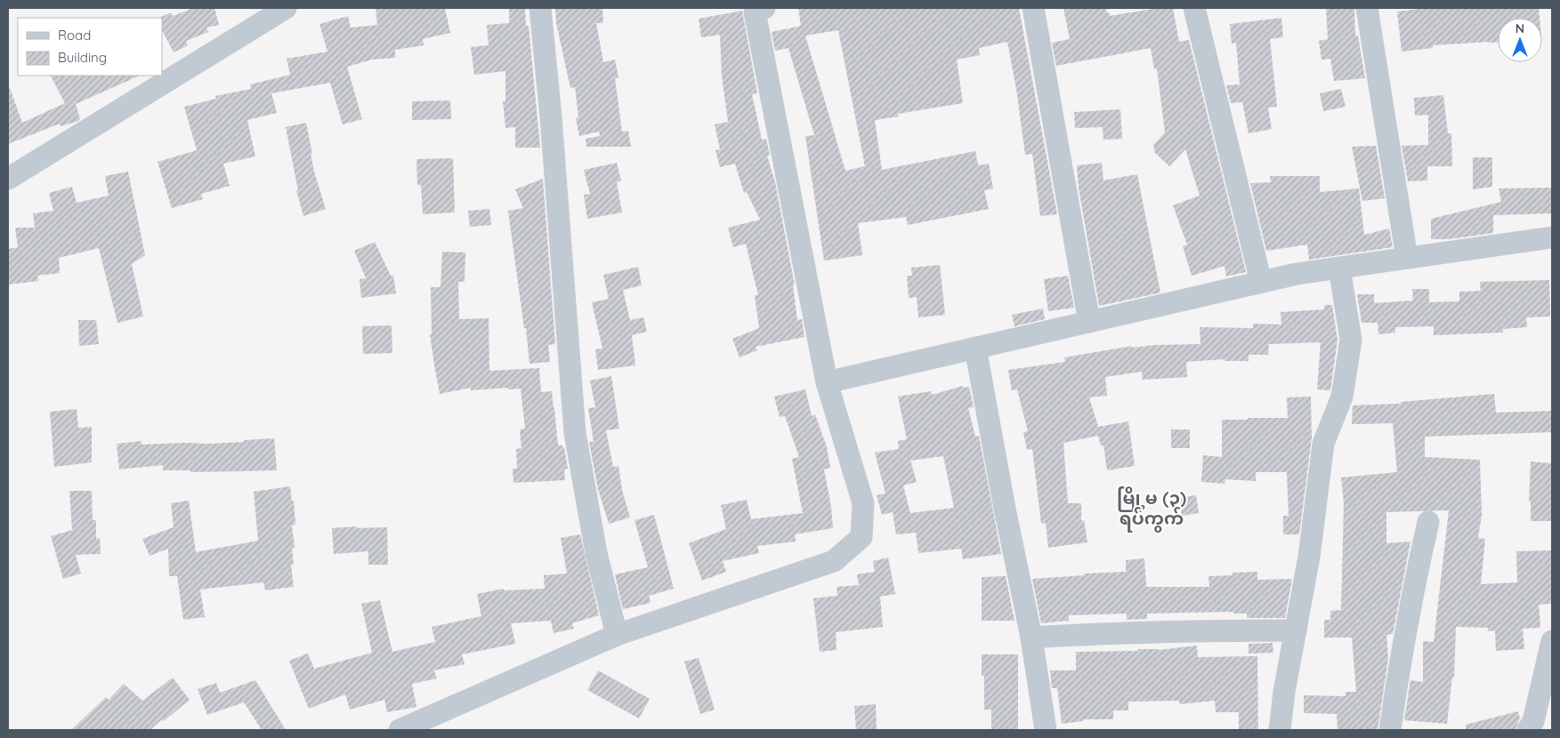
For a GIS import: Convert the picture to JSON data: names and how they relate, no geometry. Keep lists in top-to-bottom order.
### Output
{
  "districts": ["မြို့မ (၃) ရပ်ကွက်"],
  "legend": ["Road", "Building"],
  "north": "top"
}
